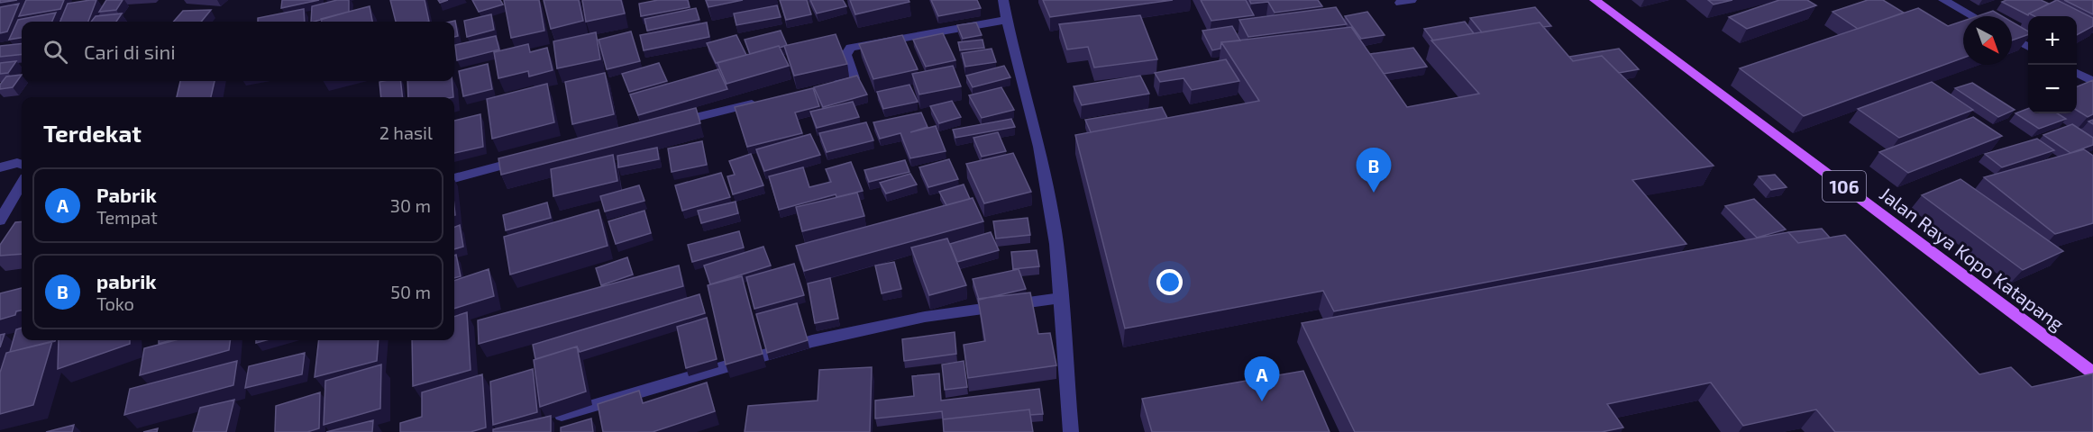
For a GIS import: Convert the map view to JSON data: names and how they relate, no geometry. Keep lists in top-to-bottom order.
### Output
{
  "streets": {
    "main road": ["106", "Jalan Raya Kopo Katapang"]
  },
  "north": "bottom right",
  "page": {
    "map_buttons": ["+", "−"],
    "search": "Cari di sini",
    "heading": ["Terdekat", "2 hasil"],
    "pins": ["B", "A"],
    "list": [
      {
        "mark": "A",
        "name": "Pabrik",
        "note": "Tempat",
        "value": "30 m"
      },
      {
        "mark": "B",
        "name": "pabrik",
        "note": "Toko",
        "value": "50 m"
      }
    ]
  }
}
